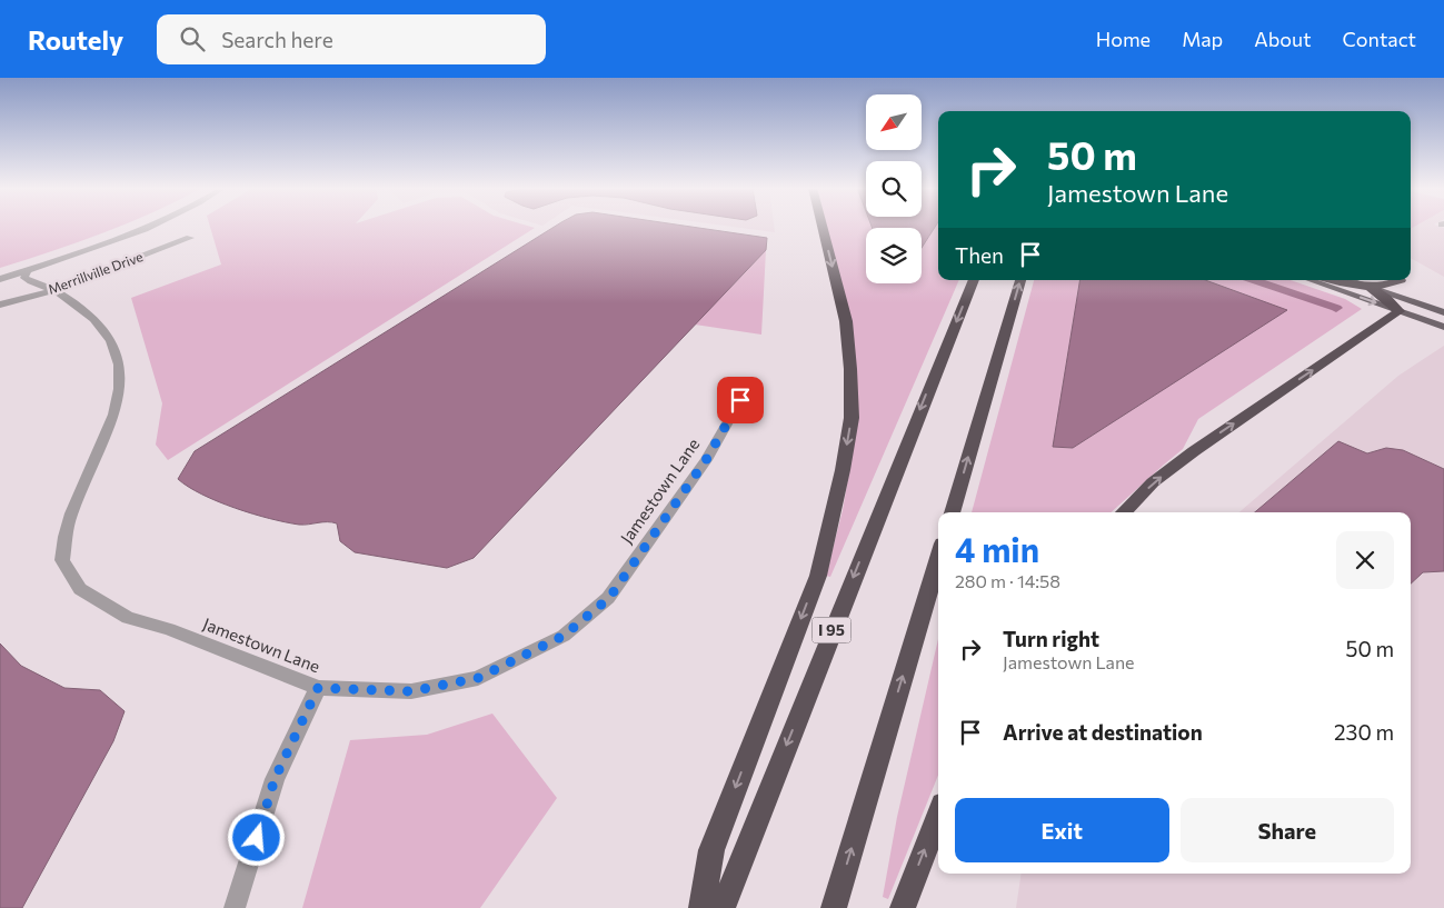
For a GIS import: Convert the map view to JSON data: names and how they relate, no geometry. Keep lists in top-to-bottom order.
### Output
{
  "streets": {
    "highway": ["I 95"],
    "street": ["Merrillville Drive", "Jamestown Lane"]
  },
  "crossings": [
    ["Merrillville Drive", "Jamestown Lane"]
  ],
  "north": "bottom left",
  "page": {
    "header": "Routely",
    "search": "Search here",
    "nav": [
      "Home",
      "Map",
      "About",
      "Contact"
    ],
    "turn": ["50 m", "Jamestown Lane"],
    "then": "Then",
    "heading": ["4 min", "280 m · 14:58"],
    "list": [
      {
        "name": "Turn right",
        "note": "Jamestown Lane",
        "value": "50 m"
      },
      {
        "name": "Arrive at destination",
        "value": "230 m"
      }
    ],
    "buttons": ["Exit", "Share"]
  }
}
